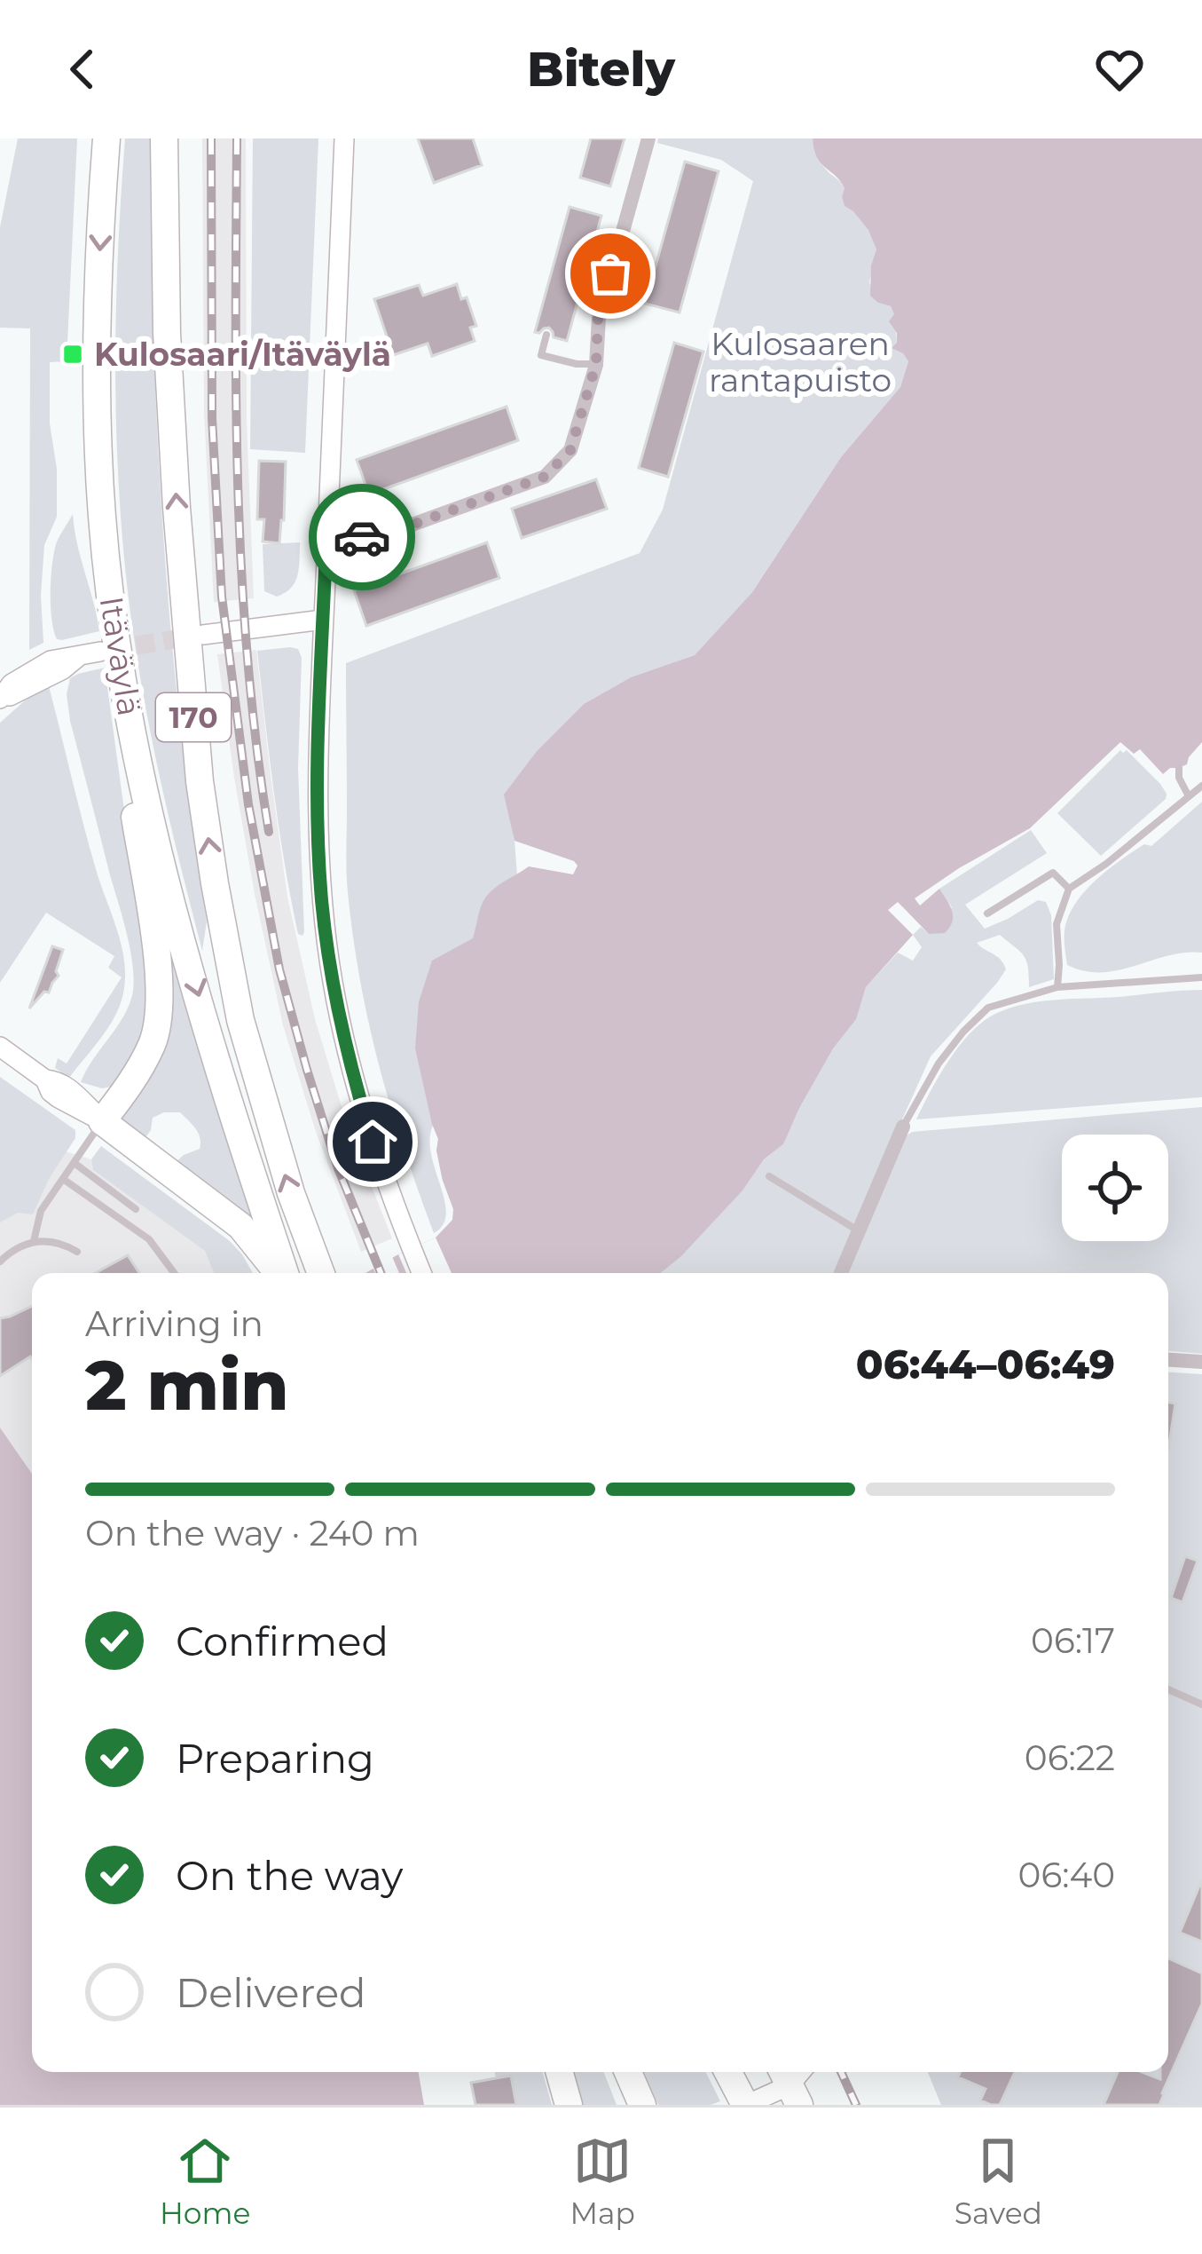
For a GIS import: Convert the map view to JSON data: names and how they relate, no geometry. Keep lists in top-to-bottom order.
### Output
{
  "streets": {
    "highway": ["Itäväylä", "170"]
  },
  "parks": ["Kulosaaren rantapuisto"],
  "places": {
    "transit": ["Kulosaari/Itäväylä"]
  },
  "page": {
    "header": "Bitely",
    "heading": ["2 min", "Arriving in", "06:44–06:49"],
    "bar": "On the way · 240 m",
    "list": [
      ["Confirmed", "06:17"],
      ["Preparing", "06:22"],
      ["On the way", "06:40"],
      "Delivered"
    ],
    "tabs": ["Home", "Map", "Saved"]
  }
}
